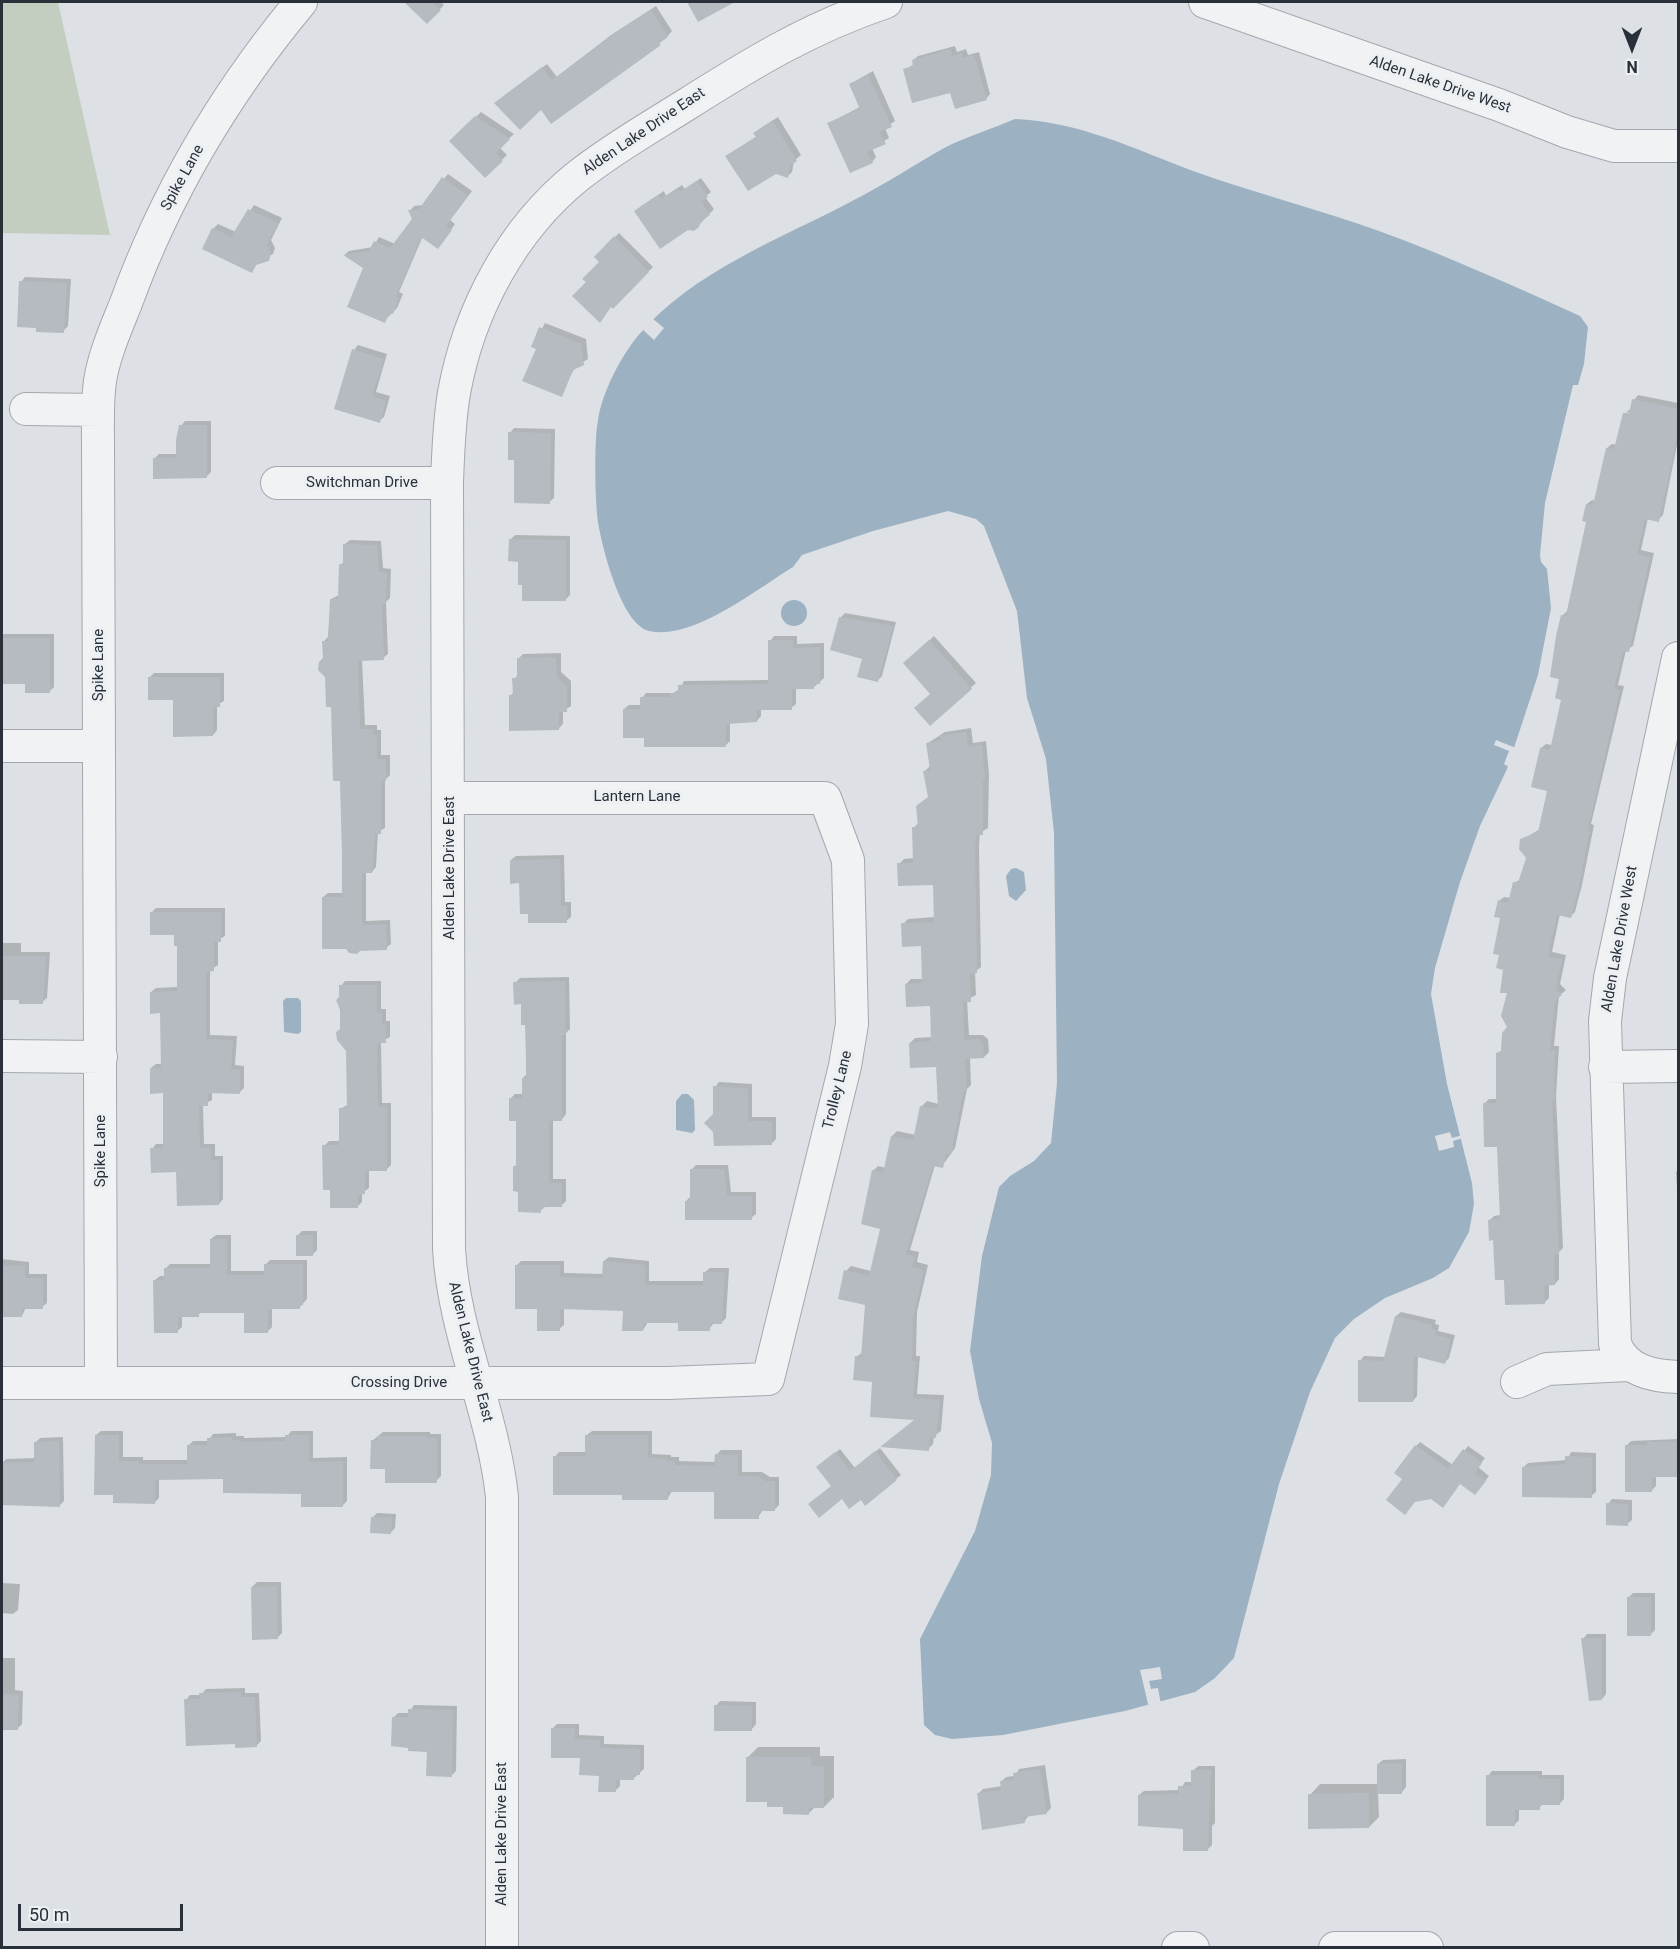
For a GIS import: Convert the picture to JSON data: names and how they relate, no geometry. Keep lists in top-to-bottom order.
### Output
{
  "streets": {
    "street": [
      "Alden Lake Drive West",
      "Alden Lake Drive East",
      "Spike Lane",
      "Switchman Drive",
      "Lantern Lane",
      "Trolley Lane",
      "Crossing Drive"
    ]
  },
  "crossings": [
    ["Alden Lake Drive East", "Switchman Drive"],
    ["Alden Lake Drive East", "Lantern Lane"],
    ["Alden Lake Drive East", "Crossing Drive"],
    ["Spike Lane", "Crossing Drive"],
    ["Lantern Lane", "Trolley Lane"],
    ["Trolley Lane", "Crossing Drive"]
  ],
  "scale_bar": "50 m",
  "north": "bottom"
}
